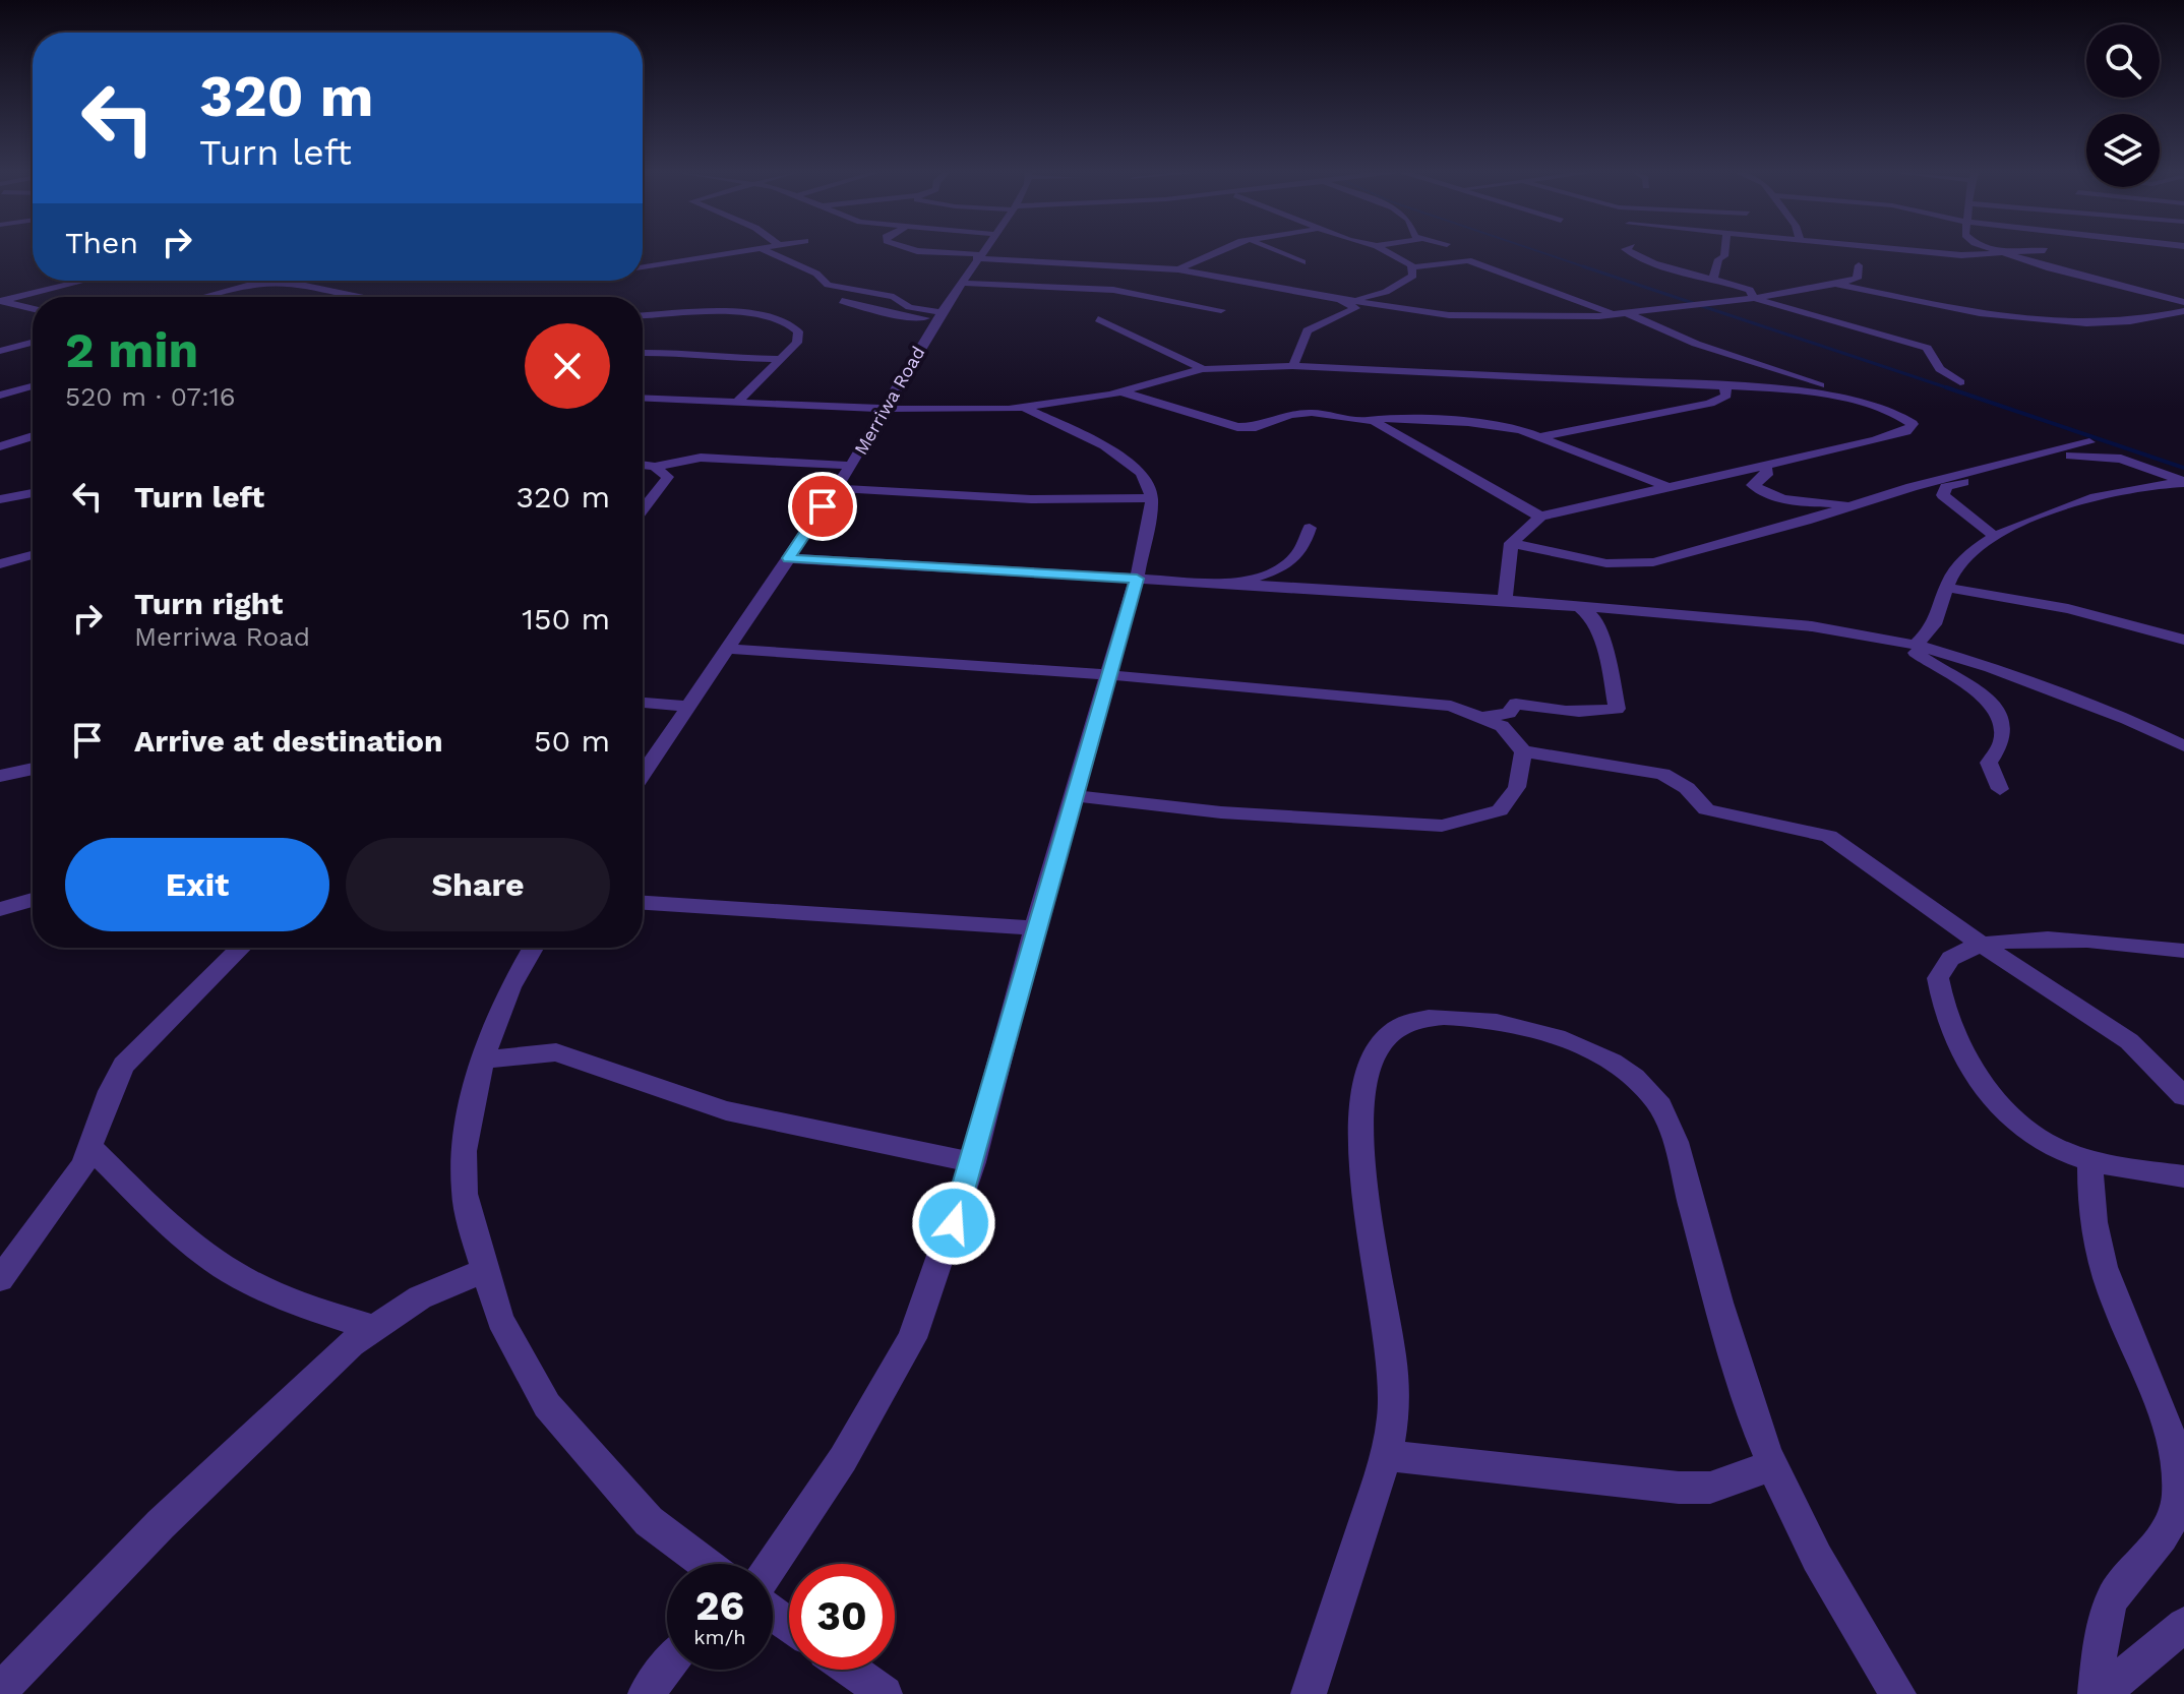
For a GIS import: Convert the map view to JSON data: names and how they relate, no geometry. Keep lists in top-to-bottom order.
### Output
{
  "streets": {
    "street": ["Merriwa Road"]
  },
  "page": {
    "turn": ["320 m", "Turn left"],
    "then": "Then",
    "heading": ["2 min", "520 m · 07:16"],
    "list": [
      {
        "name": "Turn left",
        "value": "320 m"
      },
      {
        "name": "Turn right",
        "note": "Merriwa Road",
        "value": "150 m"
      },
      {
        "name": "Arrive at destination",
        "value": "50 m"
      }
    ],
    "buttons": ["Exit", "Share"],
    "speed": "26 km/h",
    "limit": "30"
  }
}
